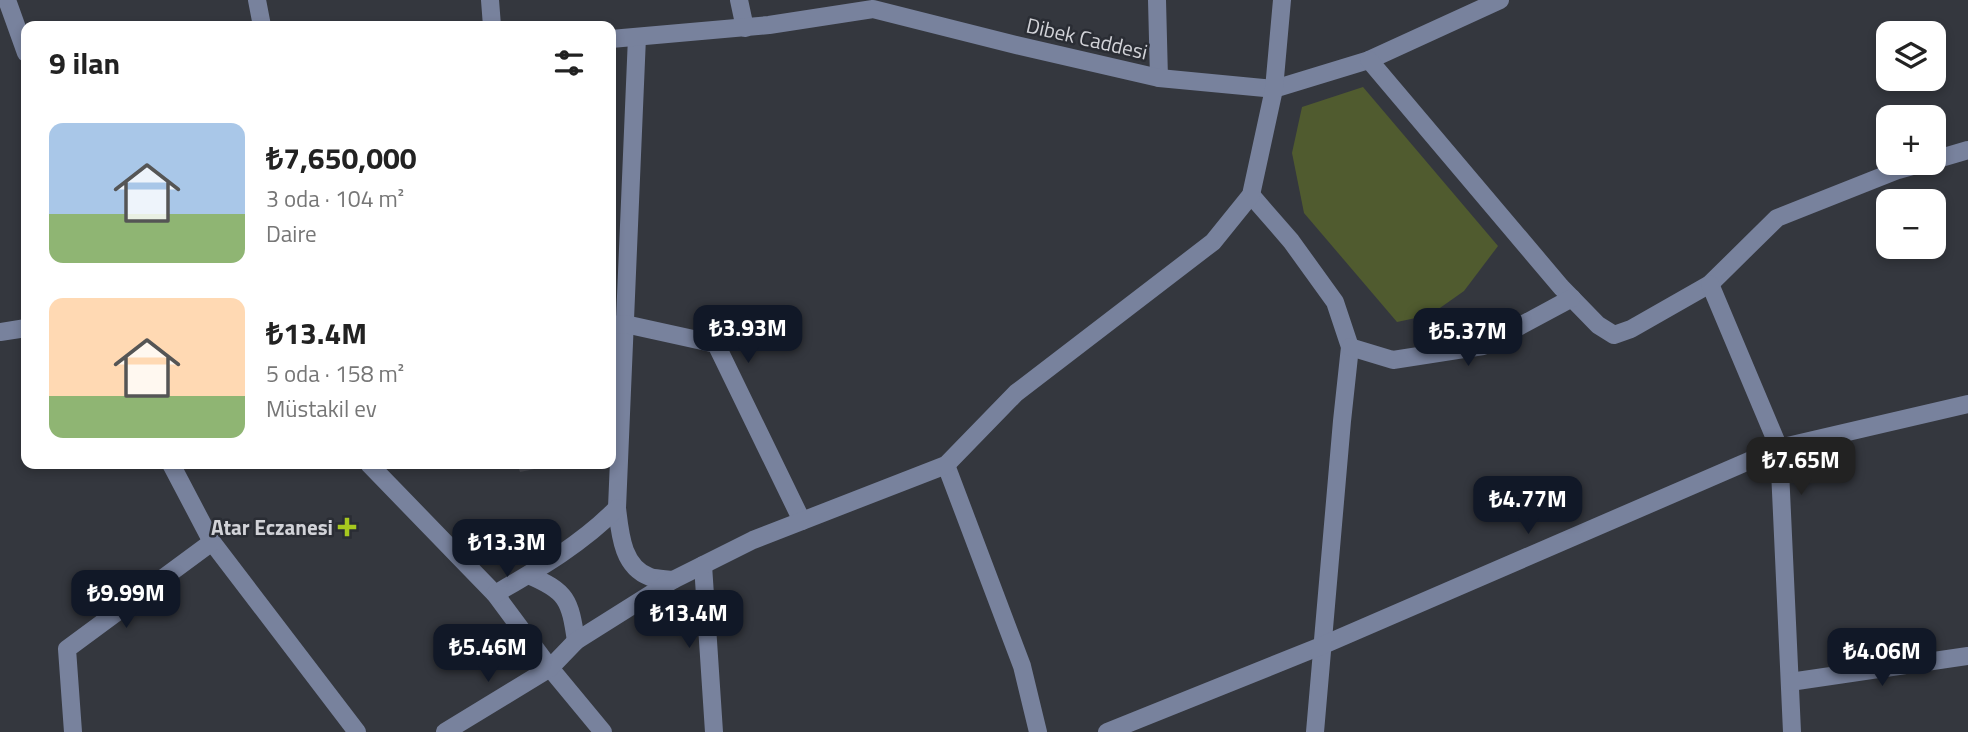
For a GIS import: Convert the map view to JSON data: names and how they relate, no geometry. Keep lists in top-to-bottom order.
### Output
{
  "streets": {
    "street": ["Dibek Caddesi"]
  },
  "places": {
    "health": ["Atar Eczanesi"]
  },
  "page": {
    "map_buttons": ["+", "−"],
    "heading": "9 ilan",
    "list": [
      {
        "name": "₺7,650,000",
        "note": "3 oda · 104 m² · Daire"
      },
      {
        "name": "₺13.4M",
        "note": "5 oda · 158 m² · Müstakil ev"
      }
    ],
    "price": [
      "₺3.93M",
      "₺5.37M",
      "₺7.65M",
      "₺4.77M",
      "₺13.3M",
      "₺9.99M",
      "₺13.4M",
      "₺5.46M",
      "₺4.06M"
    ]
  }
}
